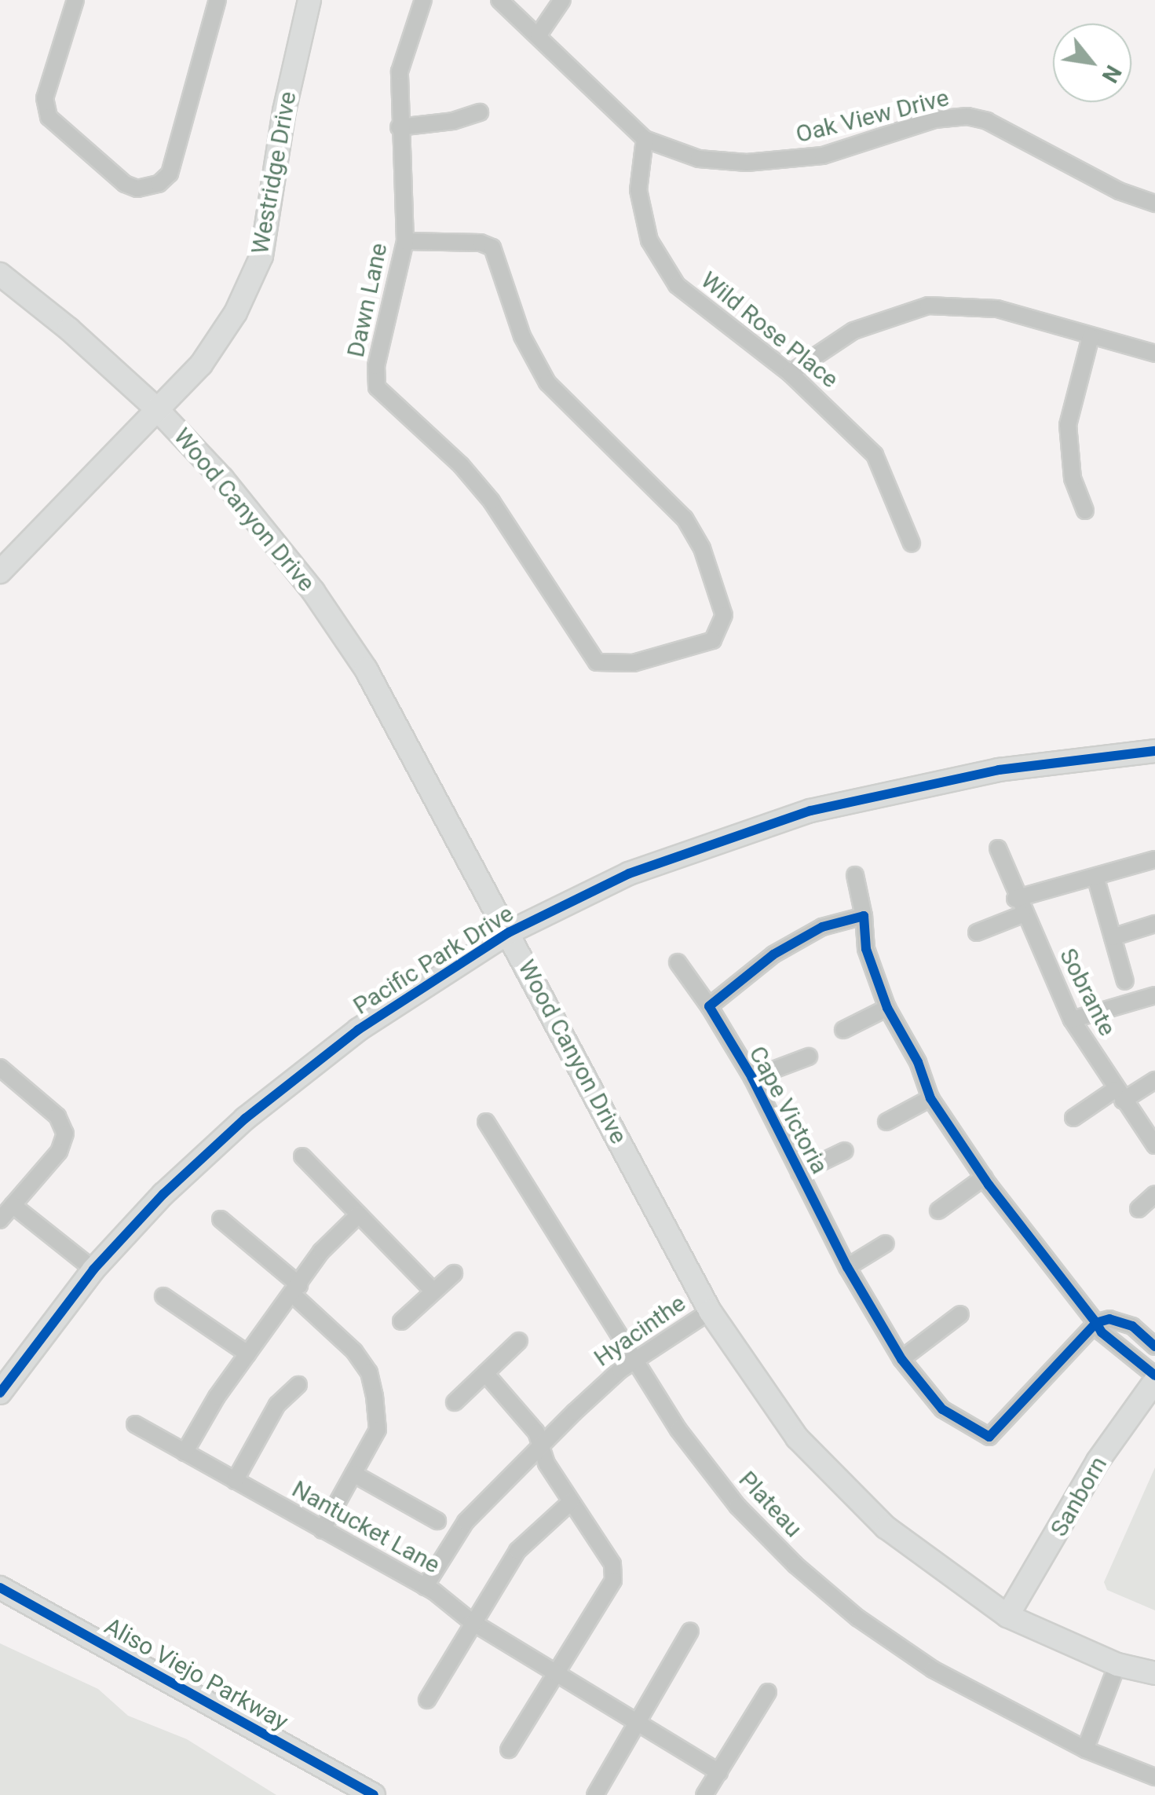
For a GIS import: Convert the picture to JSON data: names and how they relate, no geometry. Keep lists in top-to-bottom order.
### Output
{
  "streets": {
    "main road": [
      "Westridge Drive",
      "Wood Canyon Drive",
      "Pacific Park Drive",
      "Sanborn",
      "Aliso Viejo Parkway"
    ],
    "street": [
      "Oak View Drive",
      "Dawn Lane",
      "Wild Rose Place",
      "Sobrante",
      "Cape Victoria",
      "Hyacinthe",
      "Plateau",
      "Nantucket Lane"
    ]
  },
  "crossings": [
    ["Oak View Drive", "Wild Rose Place"],
    ["Westridge Drive", "Wood Canyon Drive"],
    ["Wood Canyon Drive", "Pacific Park Drive"],
    ["Wood Canyon Drive", "Hyacinthe"],
    ["Wood Canyon Drive", "Sanborn"],
    ["Hyacinthe", "Plateau"],
    ["Hyacinthe", "Nantucket Lane"]
  ],
  "north": "bottom right"
}
